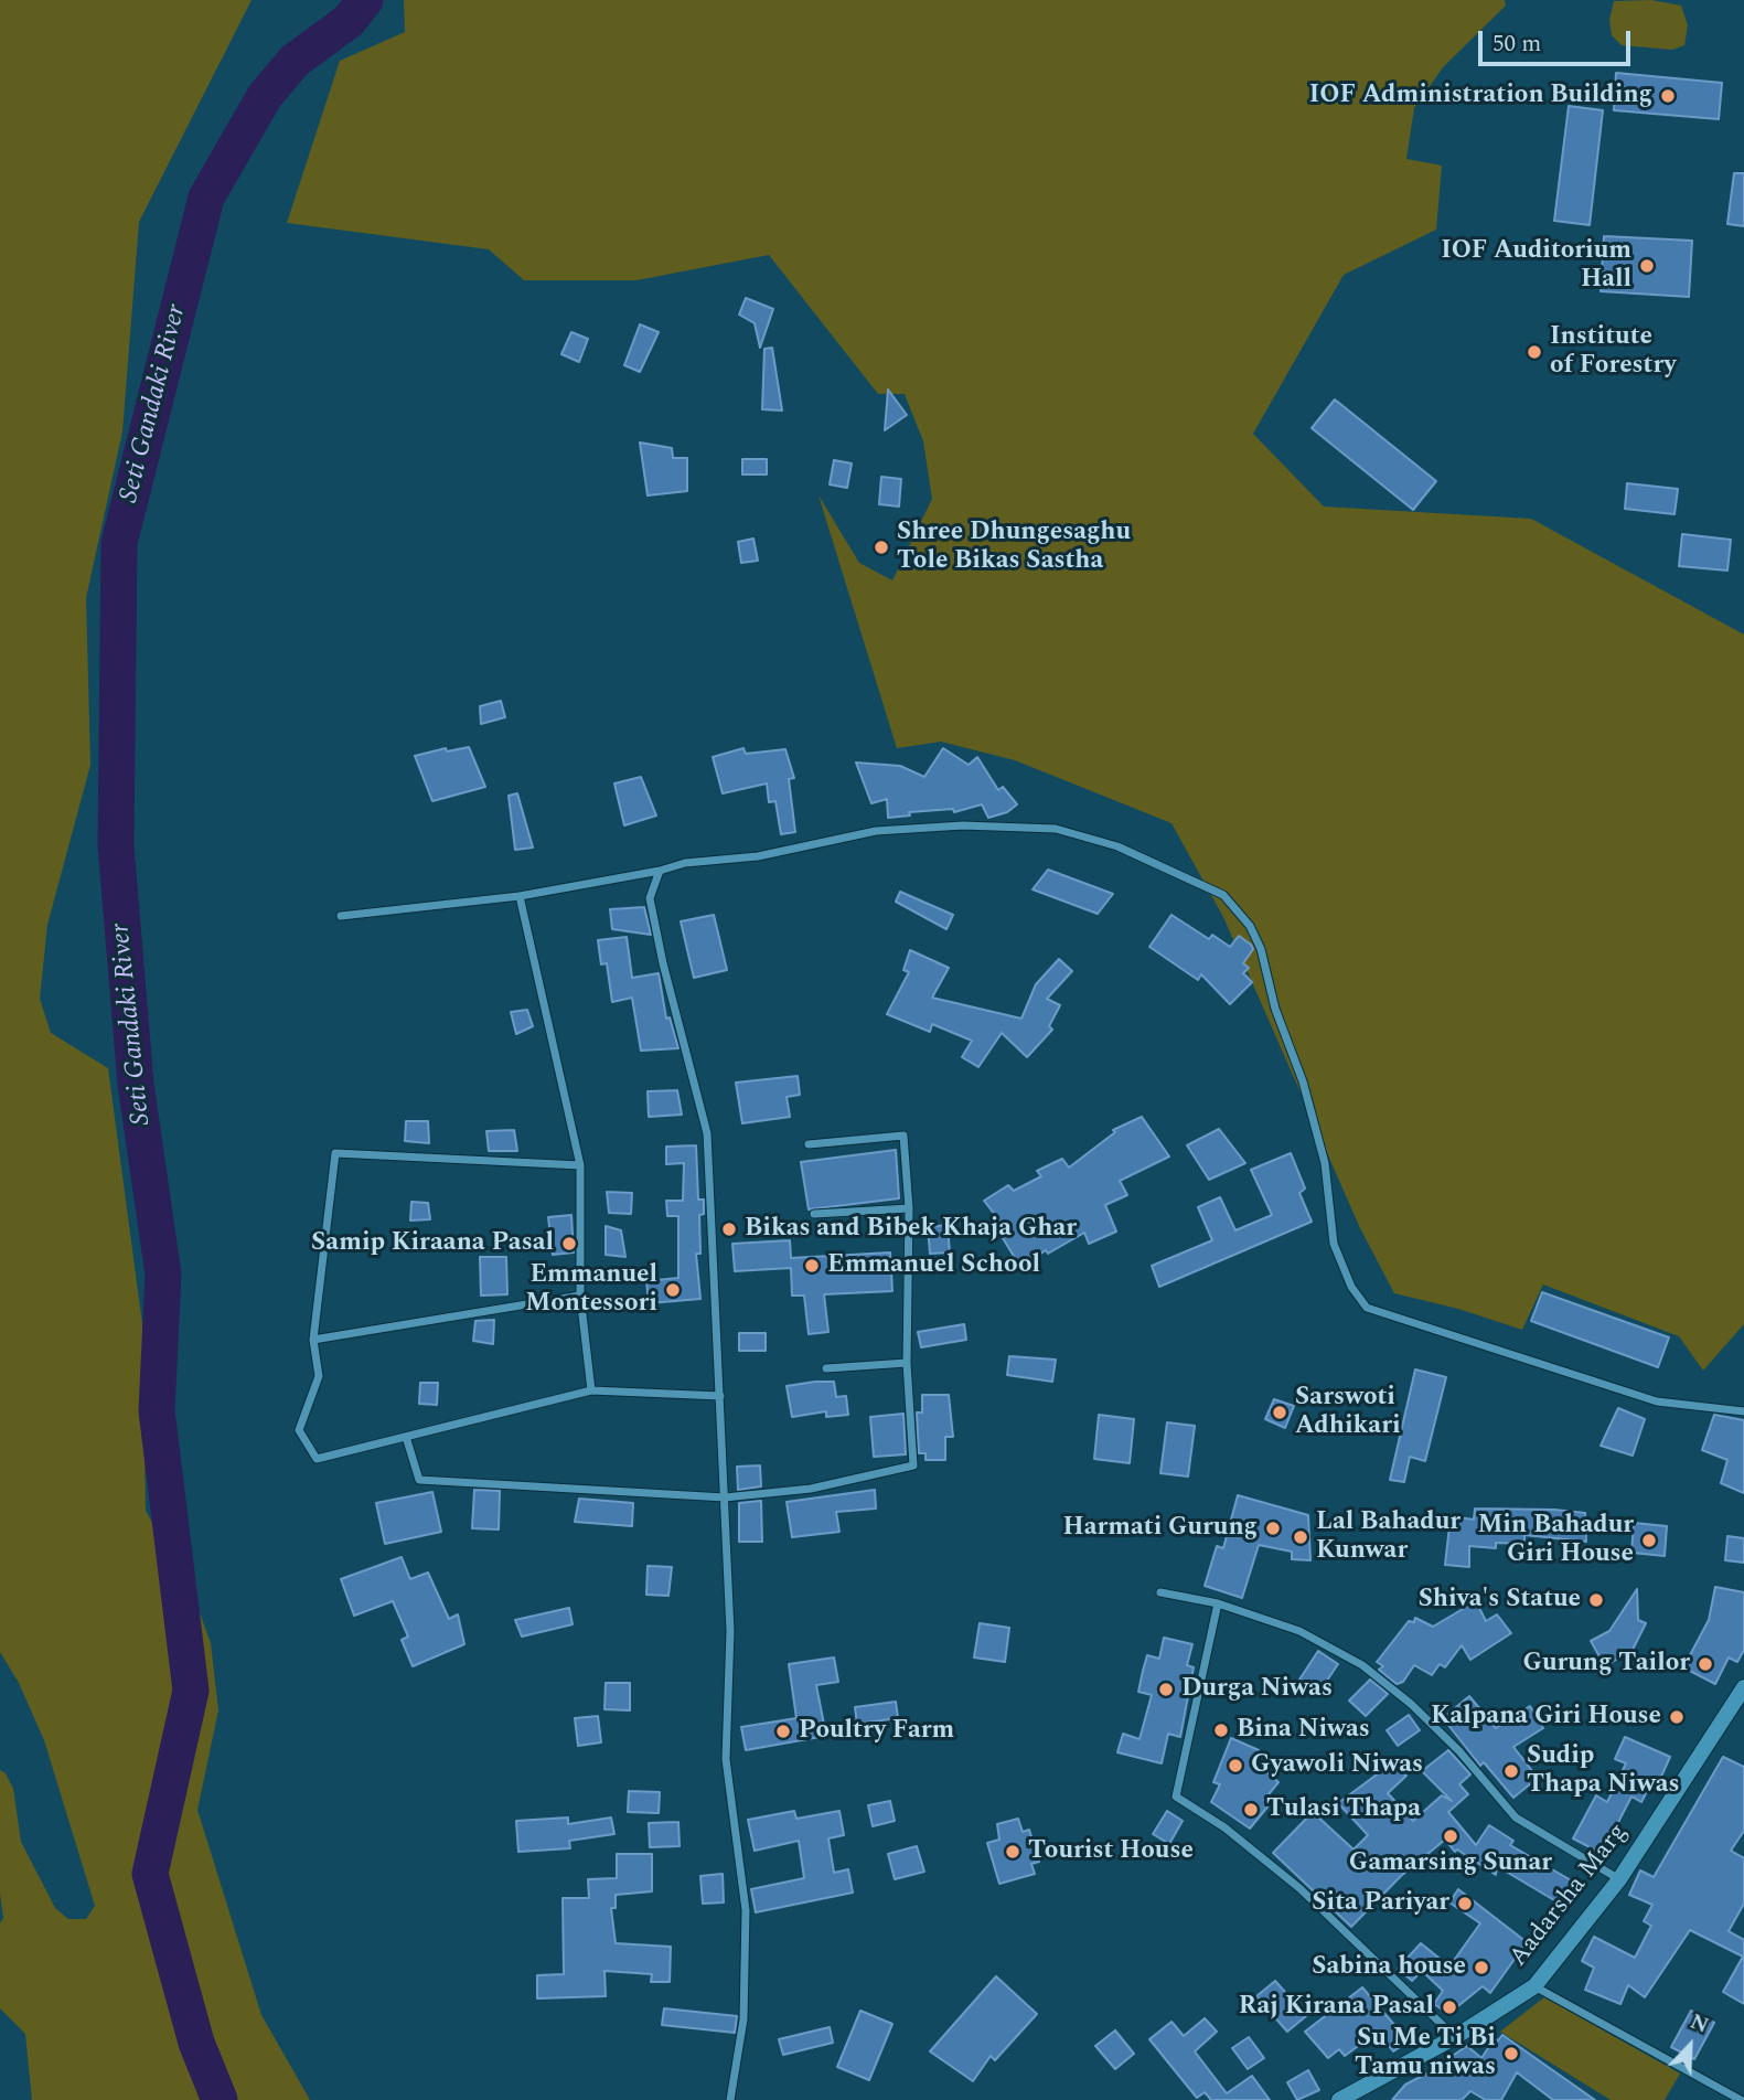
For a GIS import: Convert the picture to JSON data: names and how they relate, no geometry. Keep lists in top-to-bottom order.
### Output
{
  "streets": {
    "main road": ["Aadarsha Marg"]
  },
  "water": ["Seti Gandaki River"],
  "places": [
    "IOF Administration Building",
    "IOF Auditorium Hall",
    "Institute of Forestry",
    "Shree Dhungesaghu Tole Bikas Sastha",
    "Bikas and Bibek Khaja Ghar",
    "Samip Kiraana Pasal",
    "Emmanuel School",
    "Emmanuel Montessori",
    "Sarswoti Adhikari",
    "Harmati Gurung",
    "Lal Bahadur Kunwar",
    "Min Bahadur Giri House",
    "Shiva's Statue",
    "Gurung Tailor",
    "Durga Niwas",
    "Kalpana Giri House",
    "Bina Niwas",
    "Poultry Farm",
    "Gyawoli Niwas",
    "Sudip Thapa Niwas",
    "Tulasi Thapa",
    "Gamarsing Sunar",
    "Tourist House",
    "Sita Pariyar",
    "Sabina house",
    "Raj Kirana Pasal",
    "Su Me Ti Bi Tamu niwas"
  ],
  "scale_bar": "50 m",
  "north": "top right"
}
